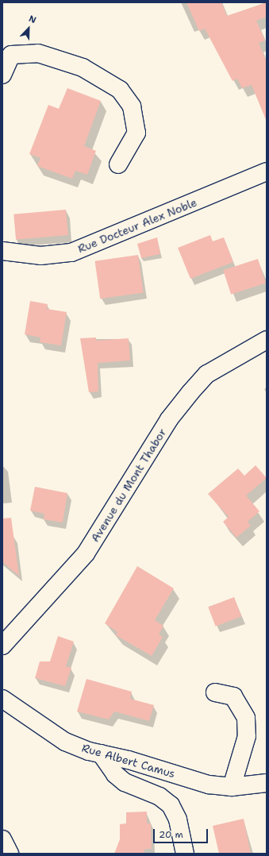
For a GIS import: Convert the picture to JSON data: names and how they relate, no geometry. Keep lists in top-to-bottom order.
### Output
{
  "streets": {
    "street": ["Rue Docteur Alex Noble", "Avenue du Mont Thabor", "Rue Albert Camus"]
  },
  "scale_bar": "20 m",
  "north": "top right"
}
